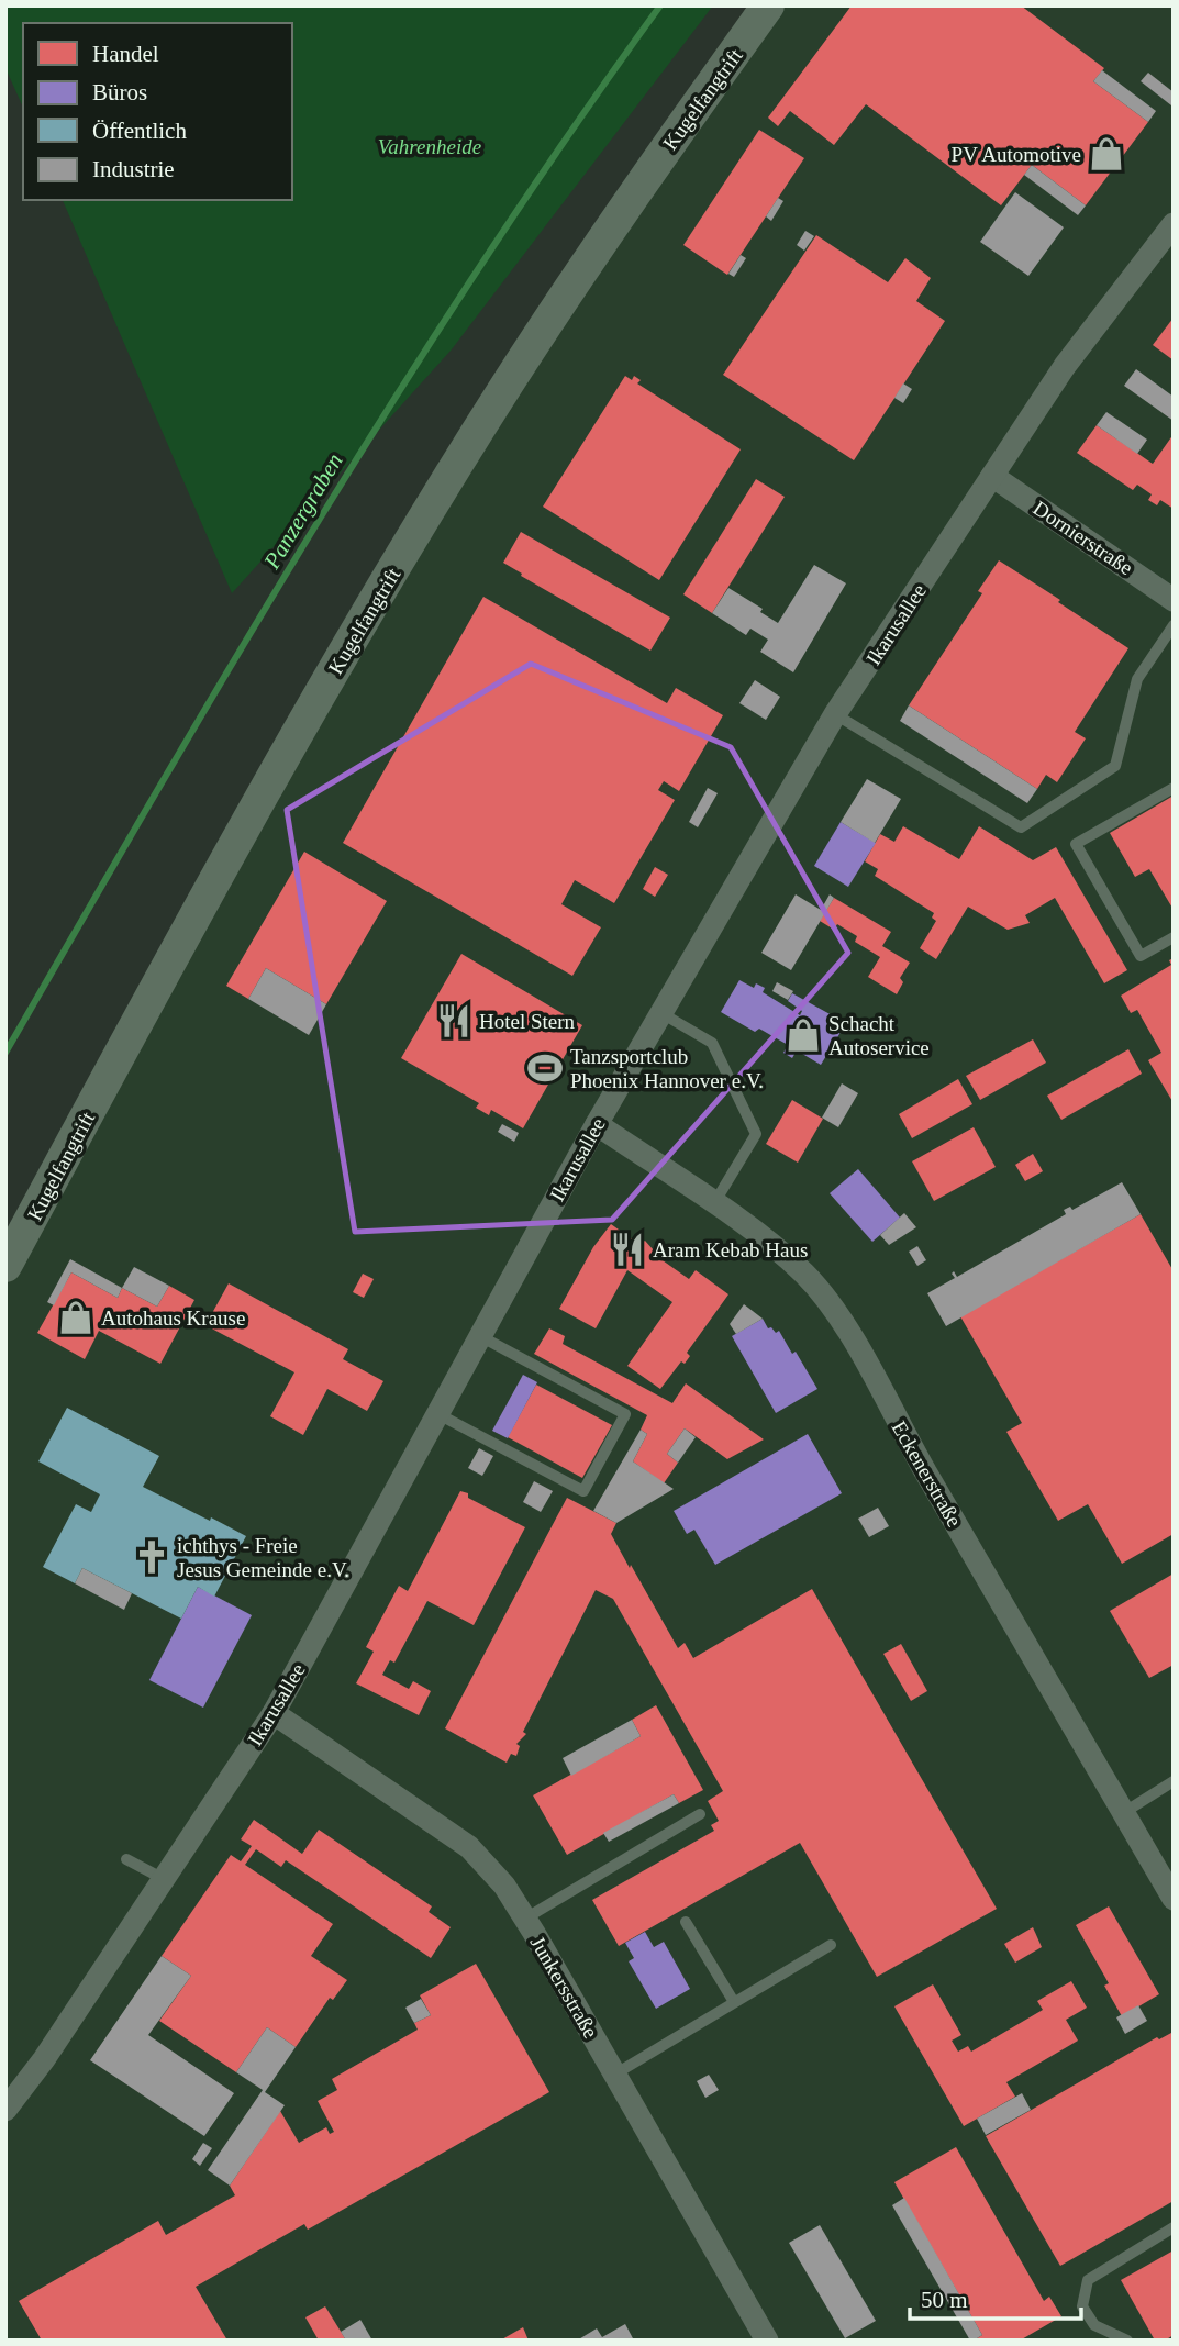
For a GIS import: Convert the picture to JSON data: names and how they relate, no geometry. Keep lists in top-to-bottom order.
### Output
{
  "streets": {
    "street": [
      "Kugelfangtrift",
      "Dornierstraße",
      "Ikarusallee",
      "Eckenerstraße",
      "Junkersstraße"
    ]
  },
  "crossings": [
    ["Dornierstraße", "Ikarusallee"],
    ["Ikarusallee", "Eckenerstraße"],
    ["Ikarusallee", "Junkersstraße"]
  ],
  "water": ["Panzergraben"],
  "parks": ["Vahrenheide"],
  "places": {
    "shop": ["PV Automotive", "Schacht Autoservice", "Autohaus Krause"],
    "restaurant": ["Hotel Stern", "Aram Kebab Haus"],
    "sports": ["Tanzsportclub Phoenix Hannover e.V."],
    "church": ["ichthys - Freie Jesus Gemeinde e.V."]
  },
  "legend": [
    "Handel",
    "Büros",
    "Öffentlich",
    "Industrie"
  ],
  "scale_bar": "50 m"
}
